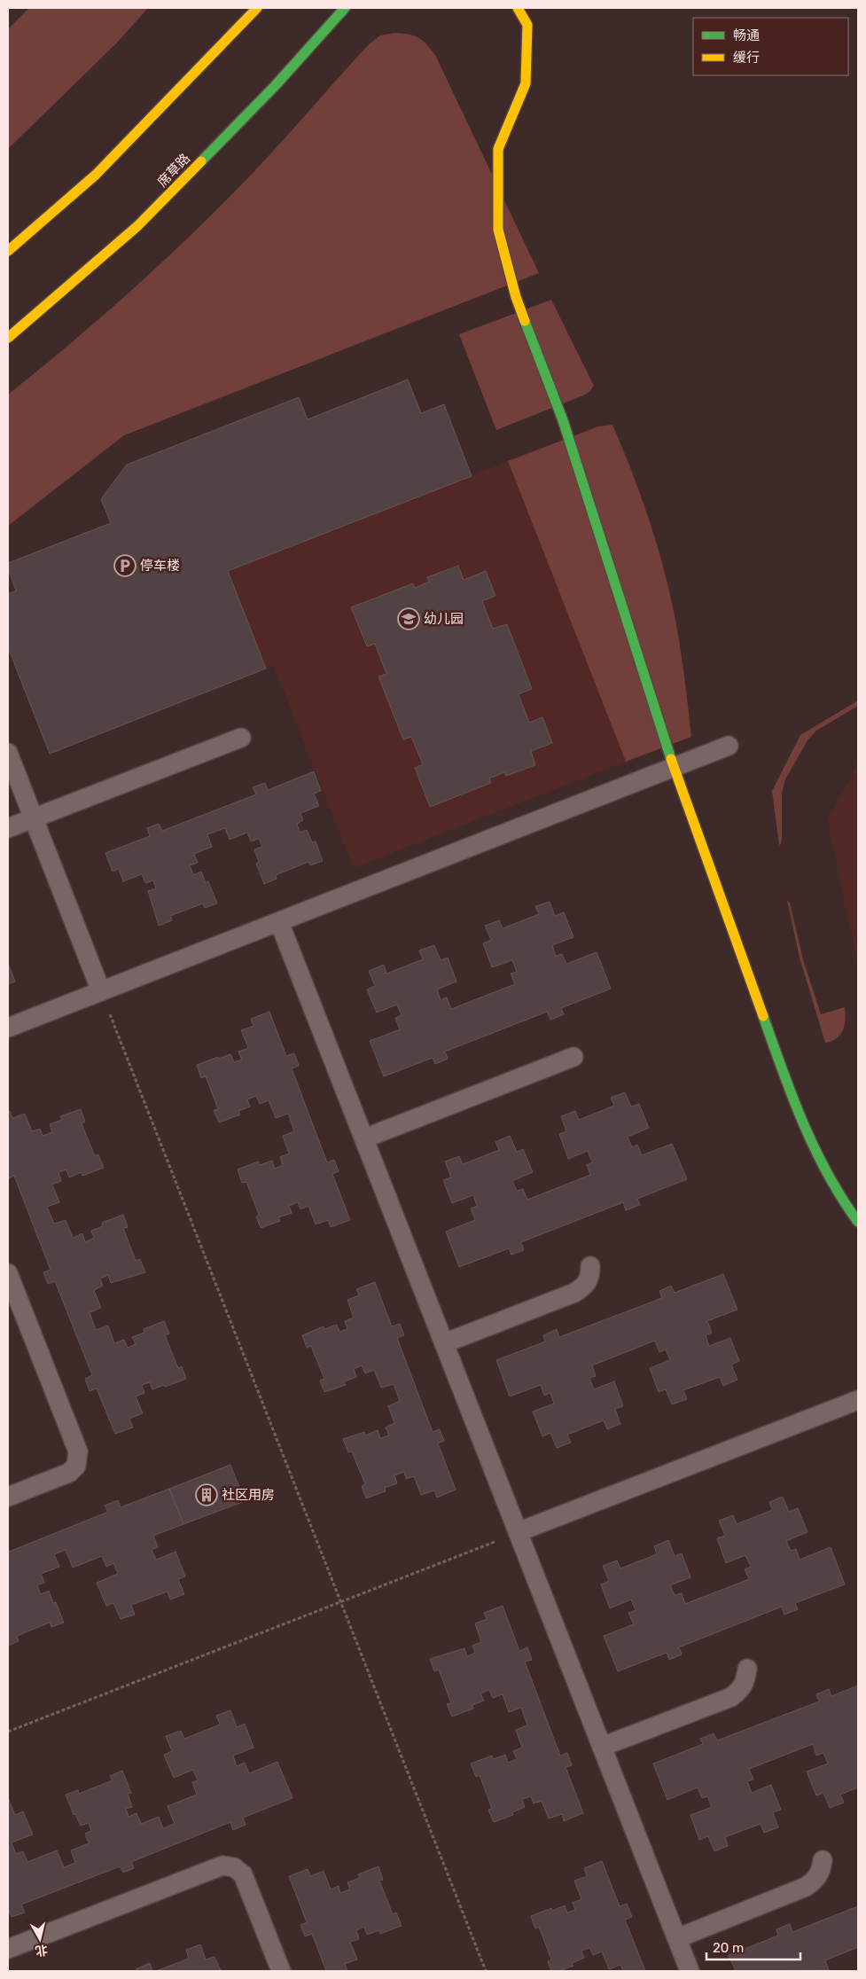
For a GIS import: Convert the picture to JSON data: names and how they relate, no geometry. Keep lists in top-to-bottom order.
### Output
{
  "streets": {
    "street": ["席草路"]
  },
  "places": {
    "parking": ["停车楼"],
    "school or university": ["幼儿园"],
    "building": ["社区用房"]
  },
  "legend": ["畅通", "缓行"],
  "scale_bar": "20 m",
  "north": "bottom"
}
